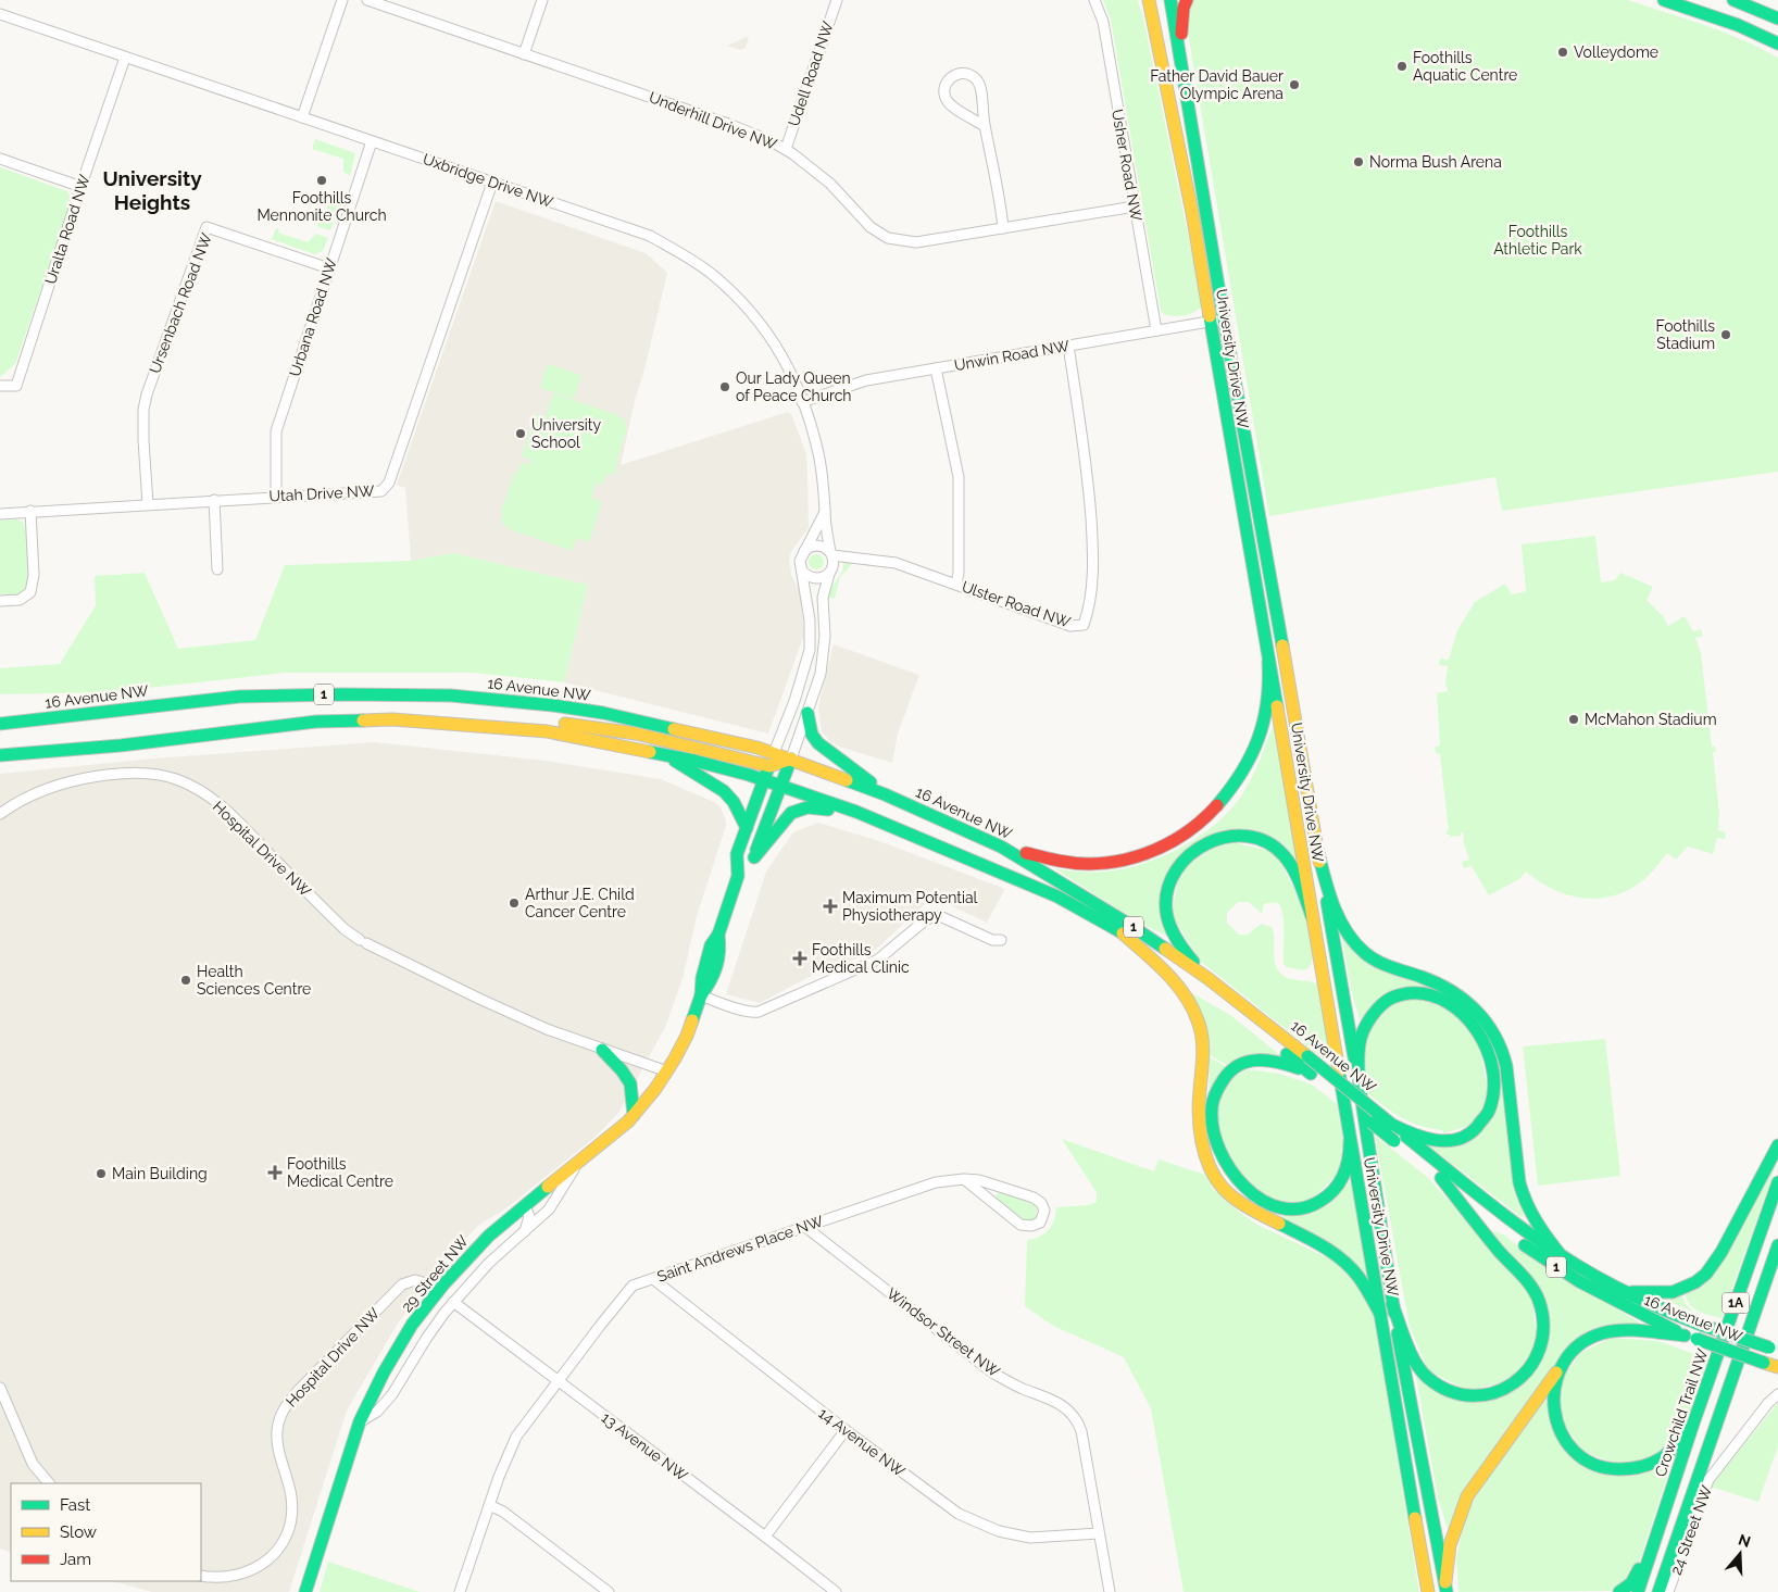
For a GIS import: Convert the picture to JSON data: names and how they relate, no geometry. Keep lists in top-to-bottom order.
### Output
{
  "streets": {
    "main road": [
      "University Drive NW",
      "16 Avenue NW",
      "1",
      "29 Street NW",
      "1A",
      "Crowchild Trail NW"
    ],
    "street": [
      "Udell Road NW",
      "Underhill Drive NW",
      "Usher Road NW",
      "Uxbridge Drive NW",
      "Uralta Road NW",
      "Ursenbach Road NW",
      "Urbana Road NW",
      "Unwin Road NW",
      "Utah Drive NW",
      "Ulster Road NW",
      "Hospital Drive NW",
      "Saint Andrews Place NW",
      "Windsor Street NW",
      "14 Avenue NW",
      "13 Avenue NW",
      "24 Street NW"
    ]
  },
  "crossings": [
    ["Udell Road NW", "Underhill Drive NW"],
    ["Underhill Drive NW", "Usher Road NW"],
    ["Usher Road NW", "Unwin Road NW"],
    ["Uxbridge Drive NW", "Uralta Road NW"],
    ["Uxbridge Drive NW", "Urbana Road NW"],
    ["Uxbridge Drive NW", "Unwin Road NW"],
    ["Uxbridge Drive NW", "Utah Drive NW"],
    ["Uxbridge Drive NW", "Ulster Road NW"],
    ["Ursenbach Road NW", "Urbana Road NW"],
    ["Ursenbach Road NW", "Utah Drive NW"],
    ["Urbana Road NW", "Utah Drive NW"],
    ["Unwin Road NW", "University Drive NW"],
    ["Unwin Road NW", "Ulster Road NW"],
    ["16 Avenue NW", "29 Street NW"],
    ["Hospital Drive NW", "29 Street NW"],
    ["Saint Andrews Place NW", "Windsor Street NW"],
    ["Saint Andrews Place NW", "14 Avenue NW"],
    ["Saint Andrews Place NW", "13 Avenue NW"],
    ["29 Street NW", "13 Avenue NW"],
    ["Windsor Street NW", "14 Avenue NW"]
  ],
  "districts": ["University Heights"],
  "parks": ["Foothills Athletic Park"],
  "places": {
    "other": [
      "Volleydome",
      "Foothills Aquatic Centre",
      "Father David Bauer Olympic Arena",
      "Norma Bush Arena",
      "Foothills Mennonite Church",
      "Foothills Stadium",
      "Our Lady Queen of Peace Church",
      "University School",
      "McMahon Stadium",
      "Arthur J.E. Child Cancer Centre",
      "Health Sciences Centre",
      "Main Building"
    ],
    "health": ["Maximum Potential Physiotherapy", "Foothills Medical Clinic", "Foothills Medical Centre"]
  },
  "legend": ["Fast", "Slow", "Jam"],
  "north": "top"
}
